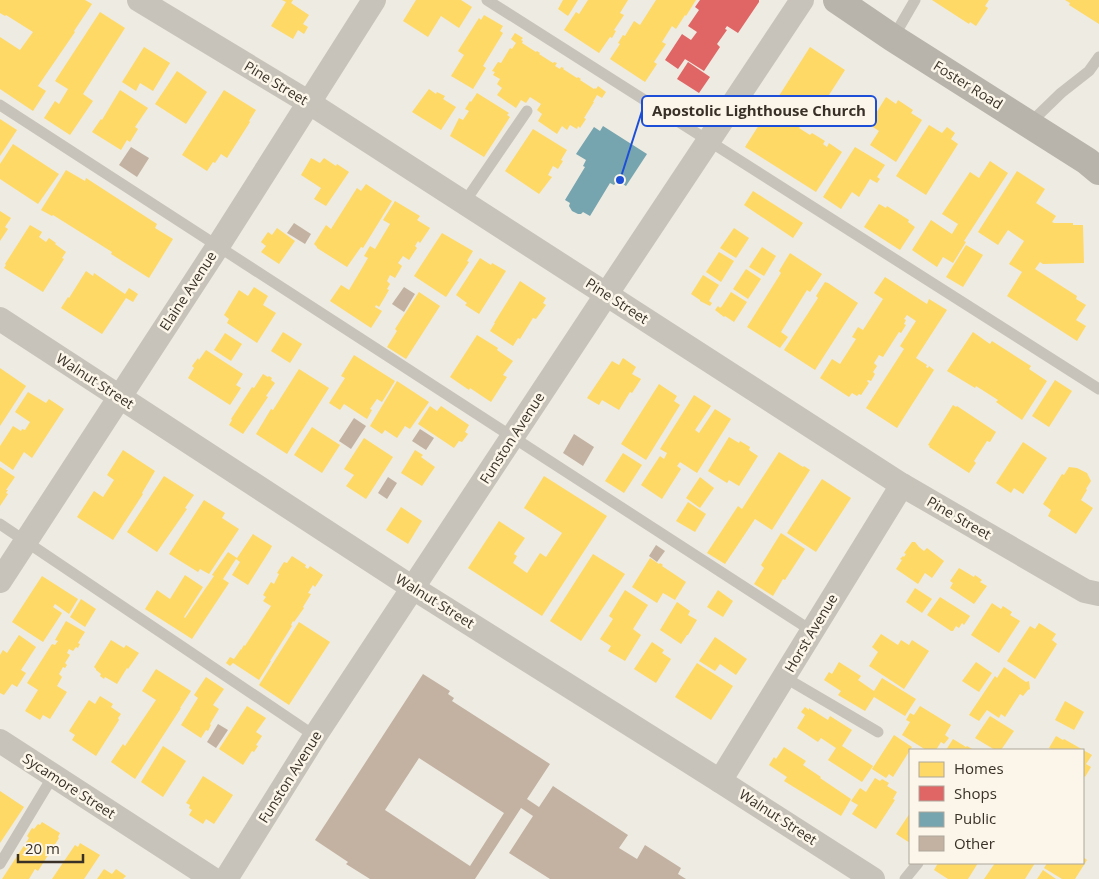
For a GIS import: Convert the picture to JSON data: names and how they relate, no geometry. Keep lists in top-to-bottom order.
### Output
{
  "streets": {
    "street": [
      "Pine Street",
      "Foster Road",
      "Elaine Avenue",
      "Walnut Street",
      "Funston Avenue",
      "Horst Avenue",
      "Sycamore Street"
    ]
  },
  "crossings": [
    ["Pine Street", "Elaine Avenue"],
    ["Pine Street", "Funston Avenue"],
    ["Pine Street", "Horst Avenue"],
    ["Elaine Avenue", "Walnut Street"],
    ["Walnut Street", "Funston Avenue"],
    ["Walnut Street", "Horst Avenue"]
  ],
  "places": ["Apostolic Lighthouse Church"],
  "legend": [
    "Homes",
    "Shops",
    "Public",
    "Other"
  ],
  "scale_bar": "20 m"
}
